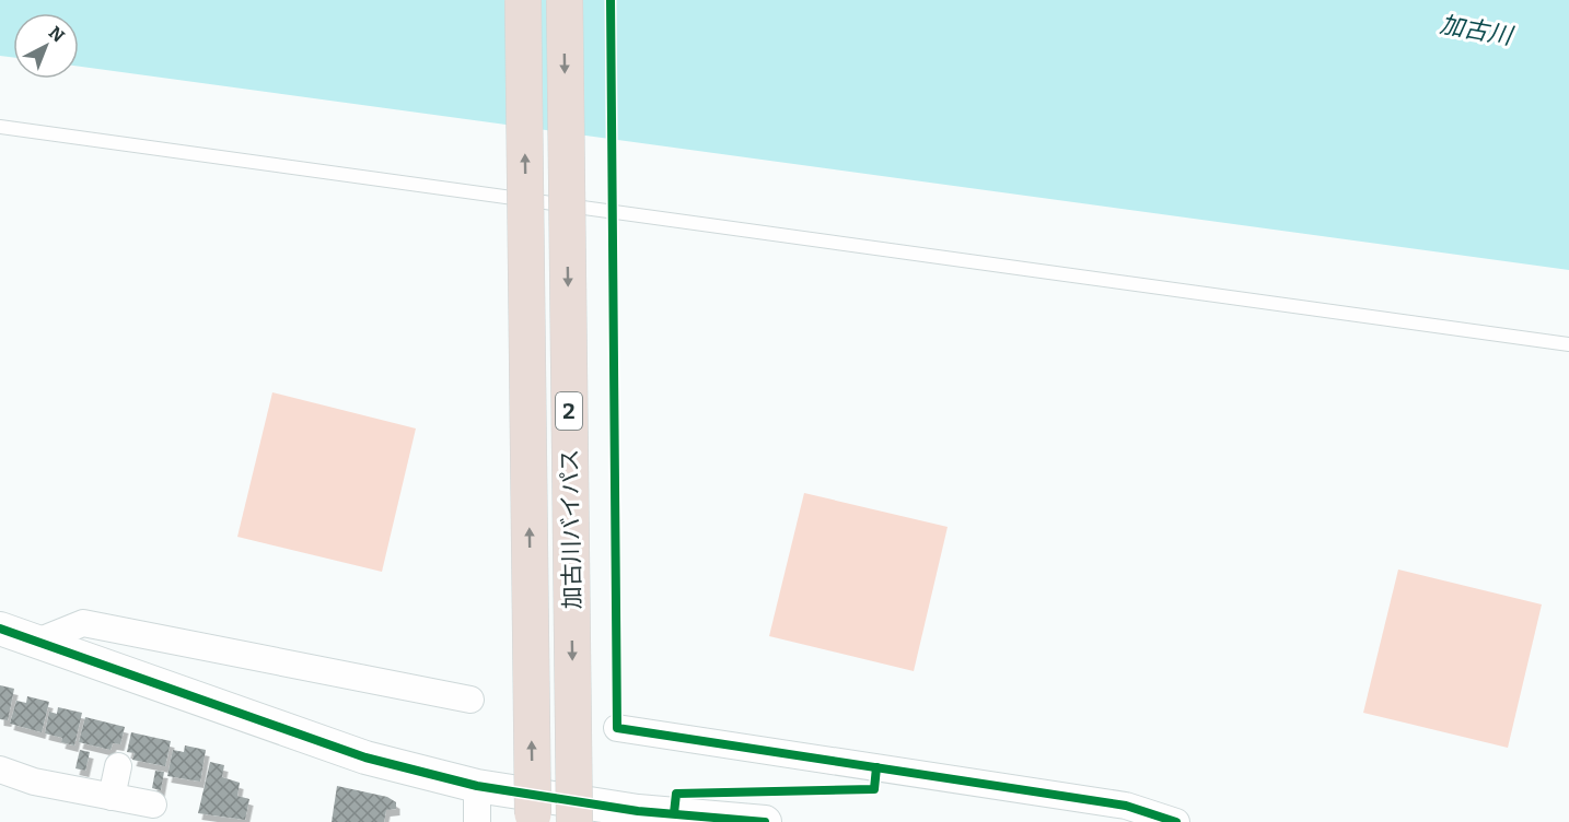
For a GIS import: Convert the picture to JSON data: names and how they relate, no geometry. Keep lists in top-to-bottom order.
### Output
{
  "streets": {
    "highway": ["2", "加古川バイパス"]
  },
  "water": ["加古川"],
  "north": "top right"
}
